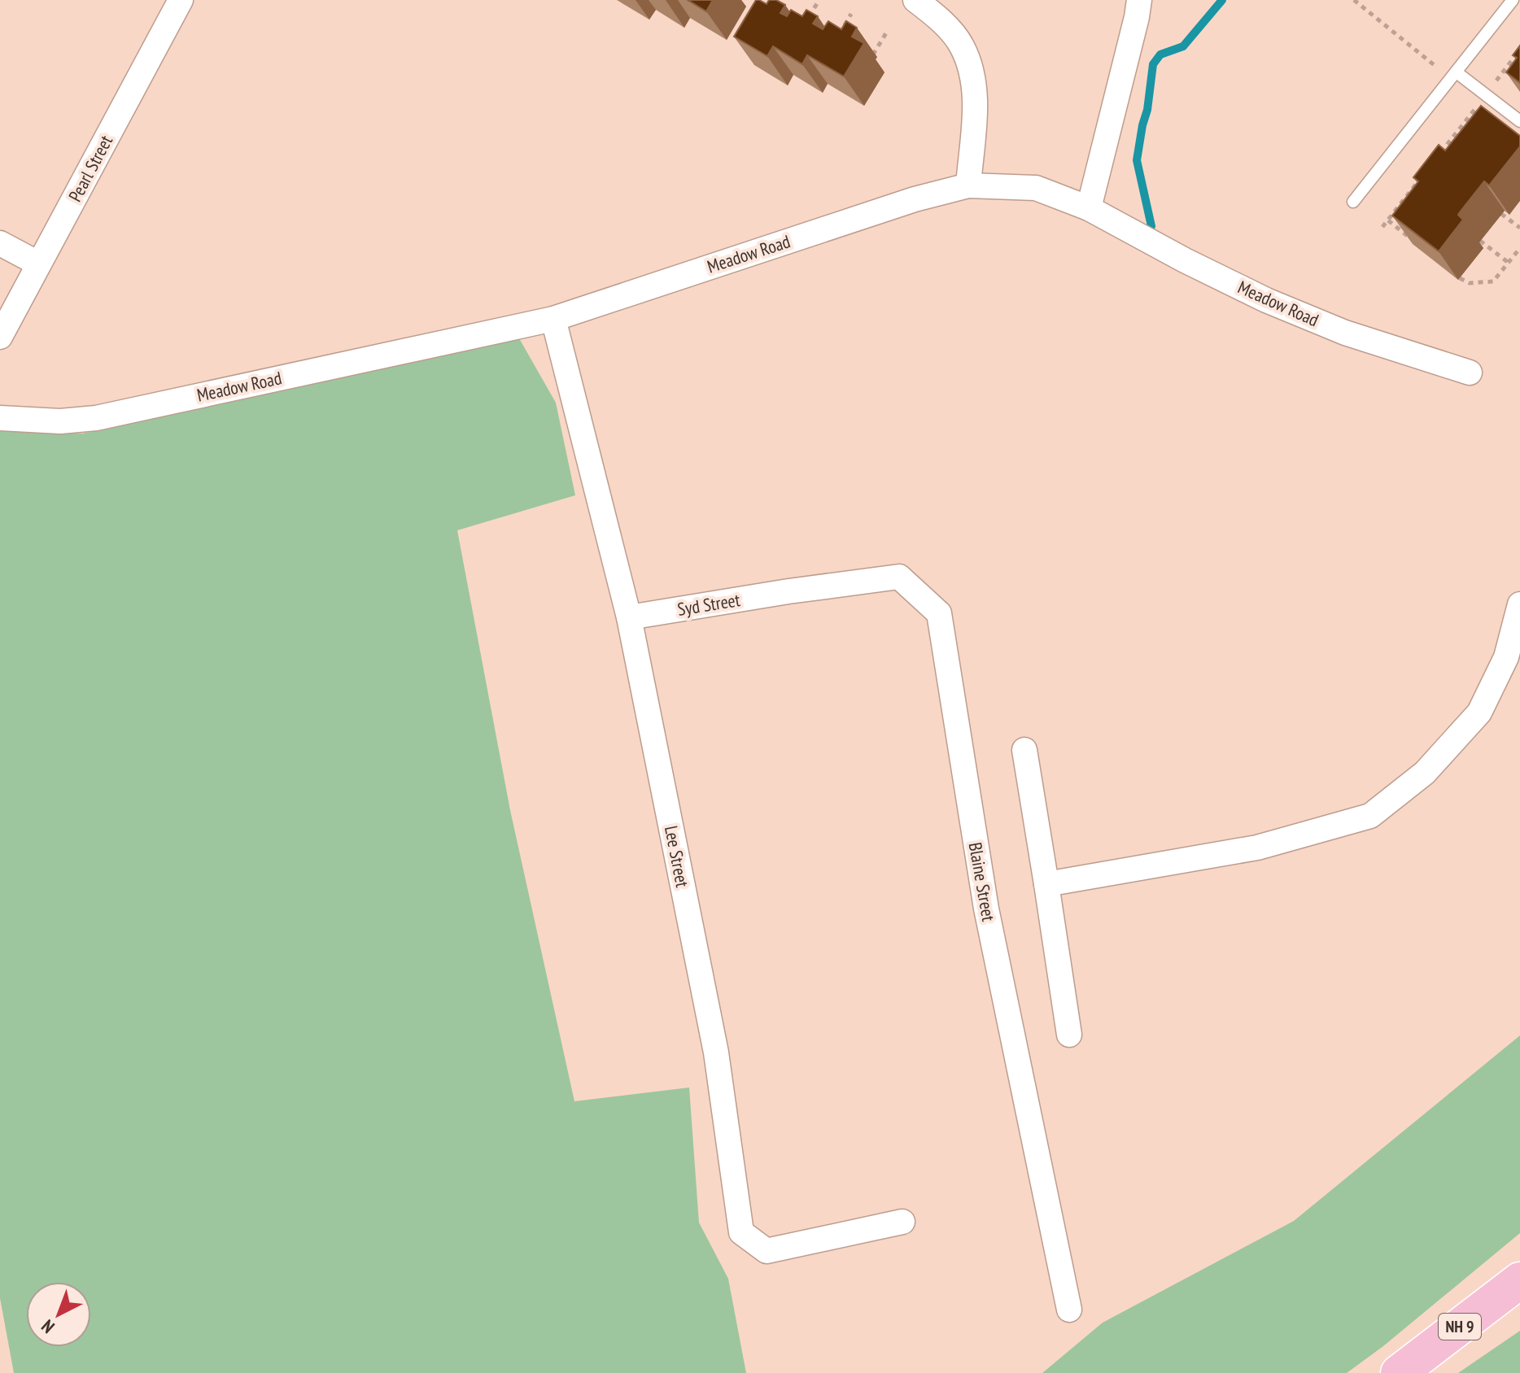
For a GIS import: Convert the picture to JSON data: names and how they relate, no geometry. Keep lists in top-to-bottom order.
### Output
{
  "streets": {
    "highway": ["NH 9"],
    "street": [
      "Pearl Street",
      "Meadow Road",
      "Syd Street",
      "Lee Street",
      "Blaine Street"
    ]
  },
  "crossings": [
    ["Meadow Road", "Lee Street"],
    ["Syd Street", "Lee Street"],
    ["Syd Street", "Blaine Street"]
  ],
  "north": "bottom left"
}
